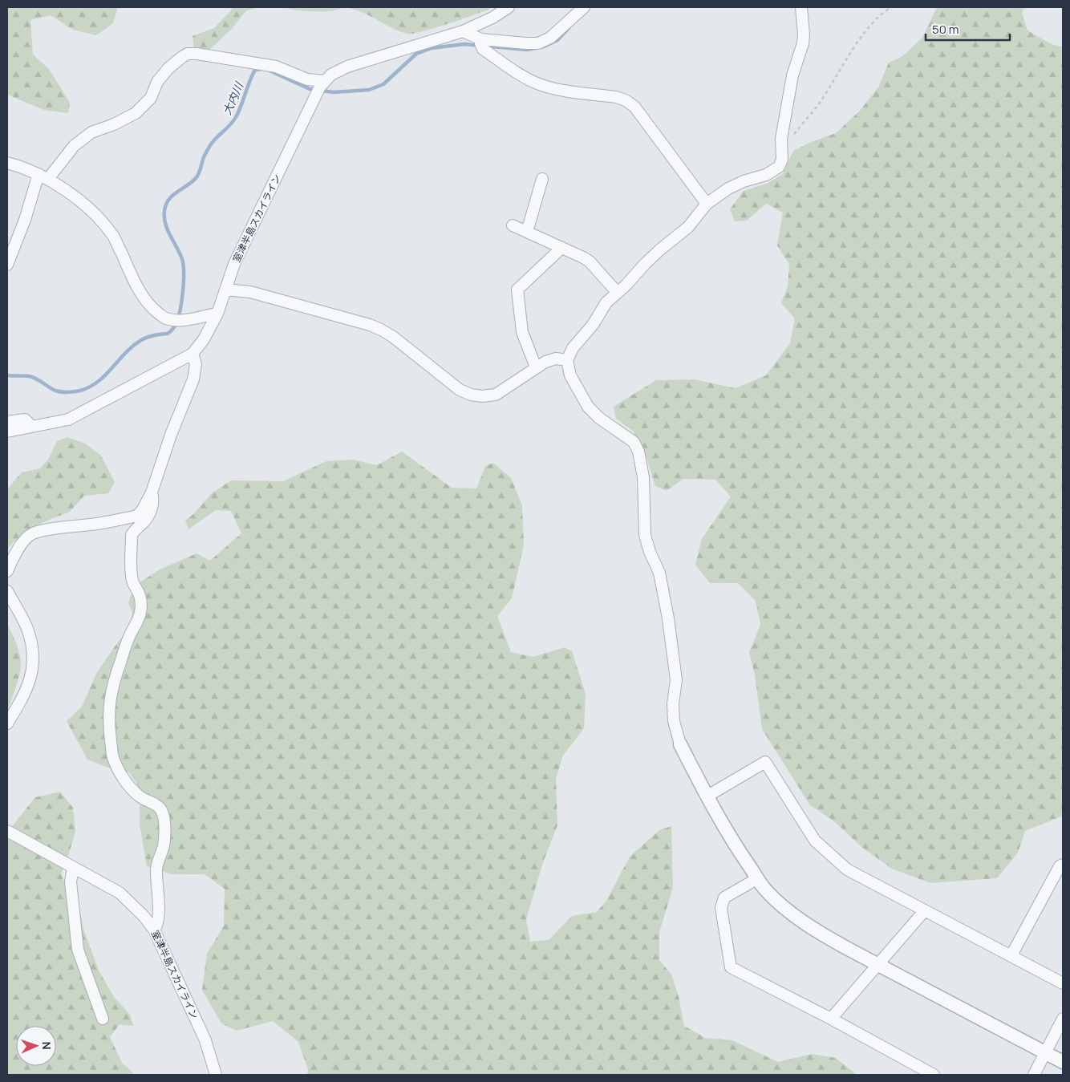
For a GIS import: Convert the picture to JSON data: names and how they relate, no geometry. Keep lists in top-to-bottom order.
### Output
{
  "streets": {
    "street": ["室津半島スカイライン"]
  },
  "water": ["大内川"],
  "scale_bar": "50 m",
  "north": "right"
}
